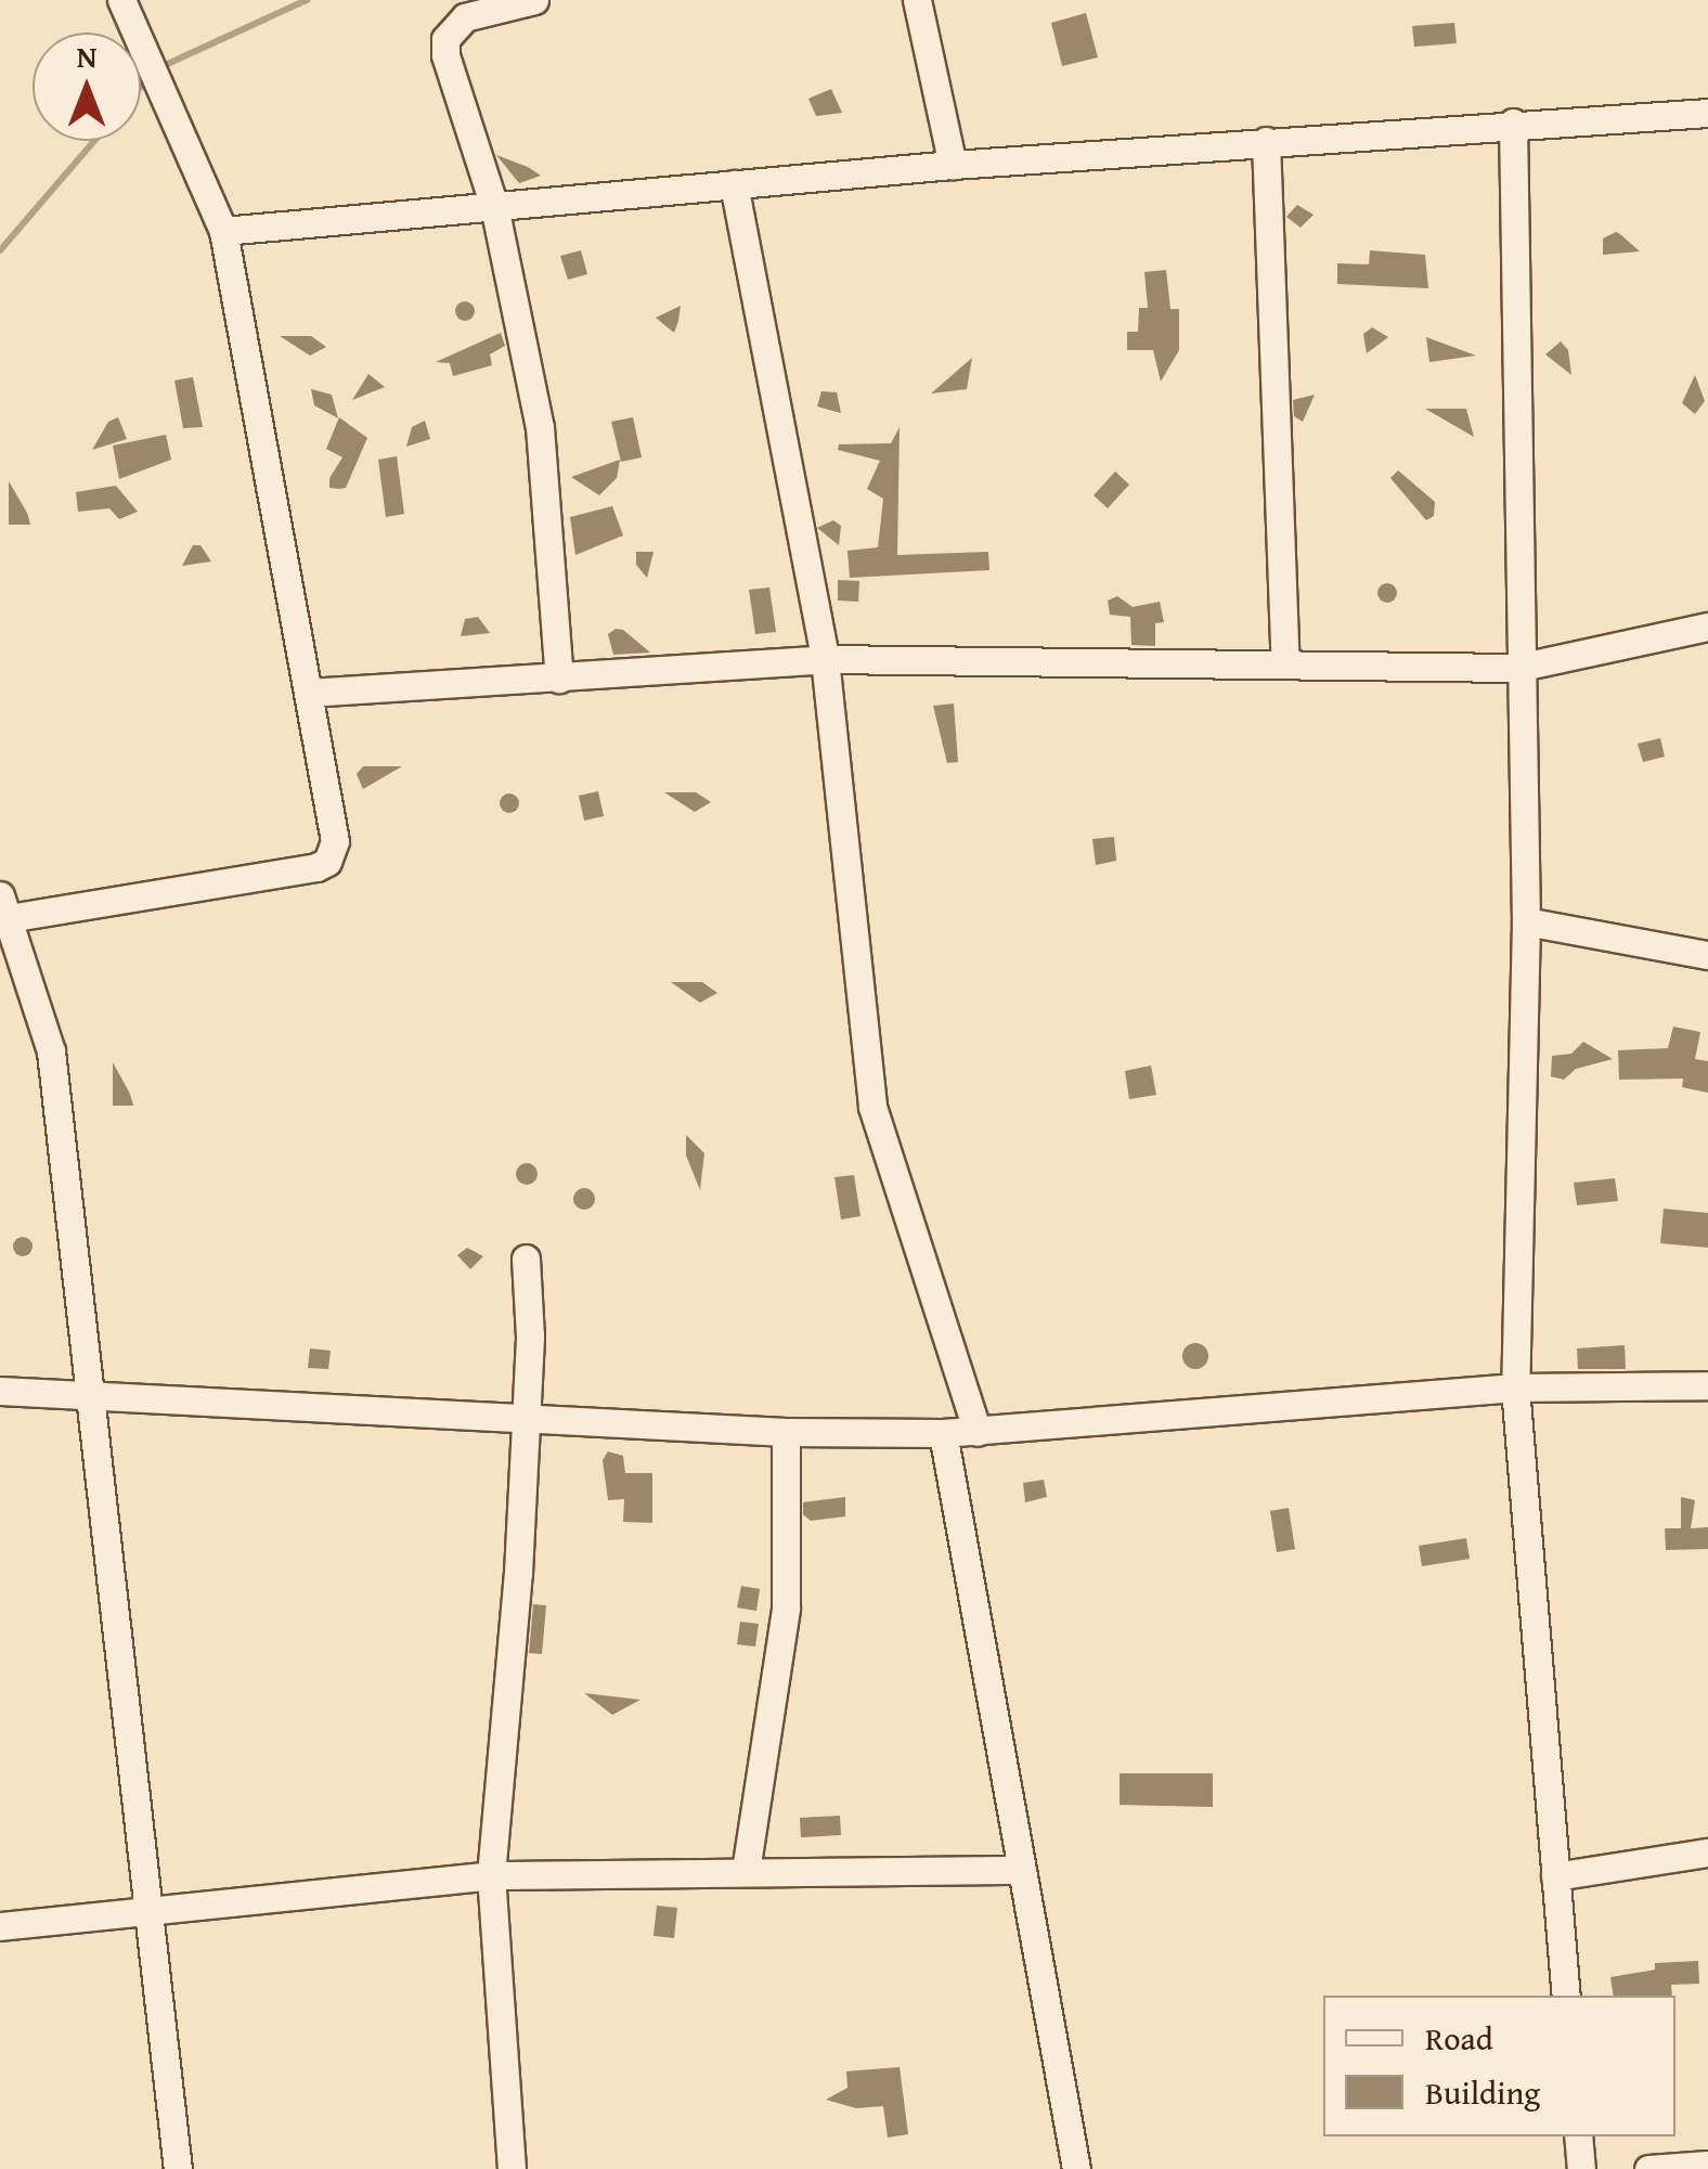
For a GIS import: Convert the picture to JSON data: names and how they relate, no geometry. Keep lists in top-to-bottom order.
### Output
{
  "legend": ["Road", "Building"],
  "north": "top"
}
